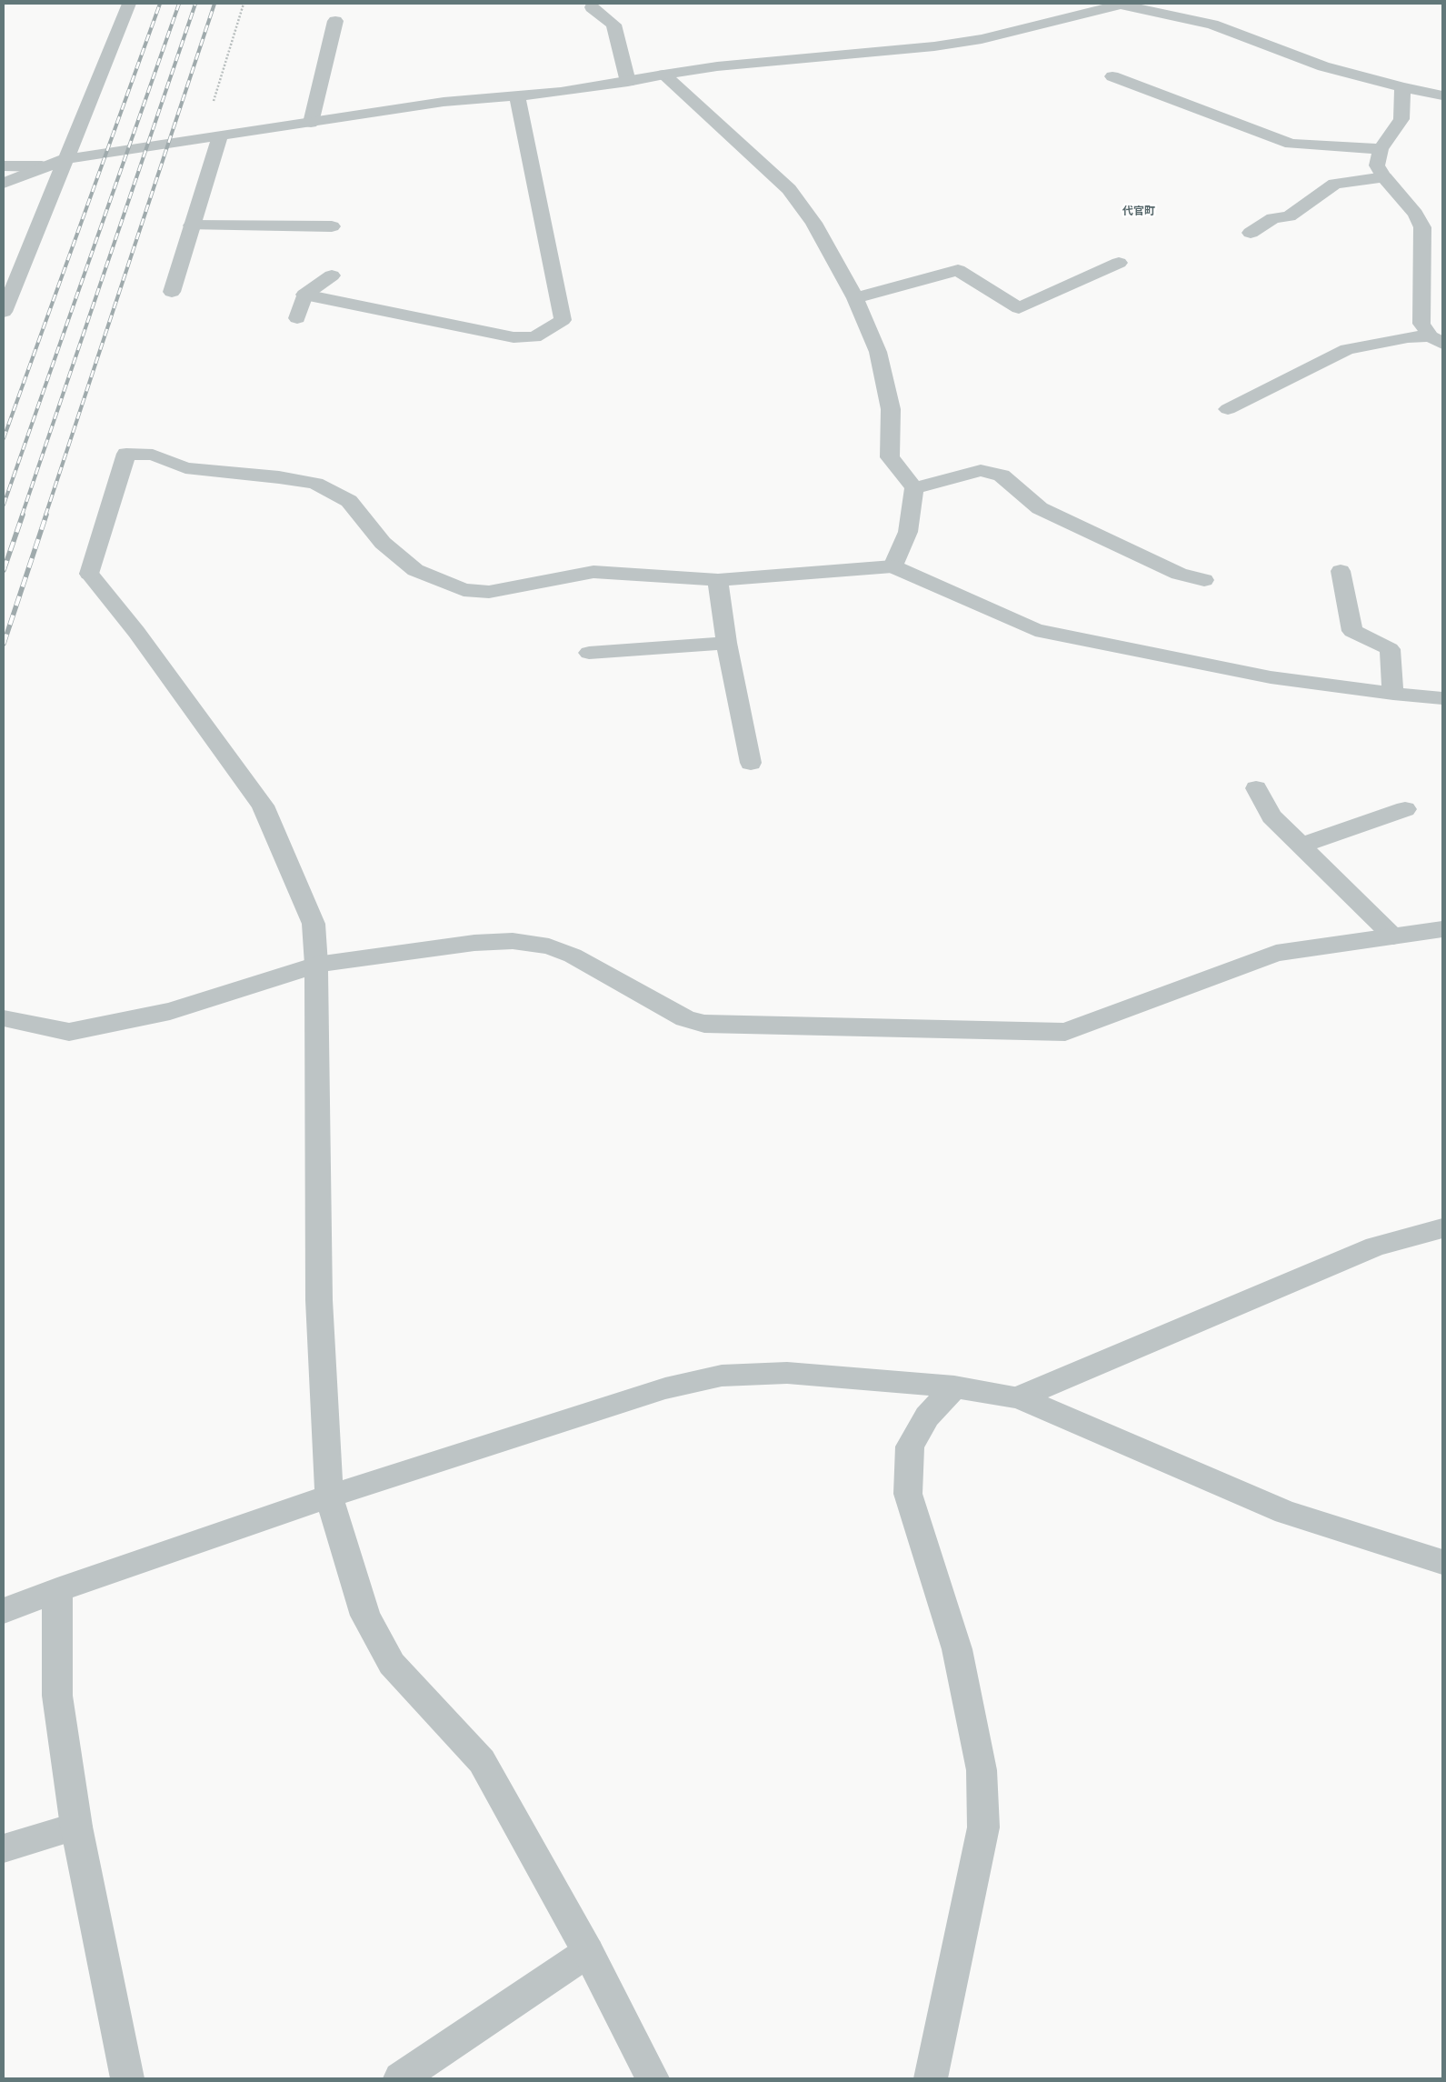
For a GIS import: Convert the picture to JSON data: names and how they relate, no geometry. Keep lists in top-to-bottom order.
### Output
{
  "districts": ["代官町"]
}
